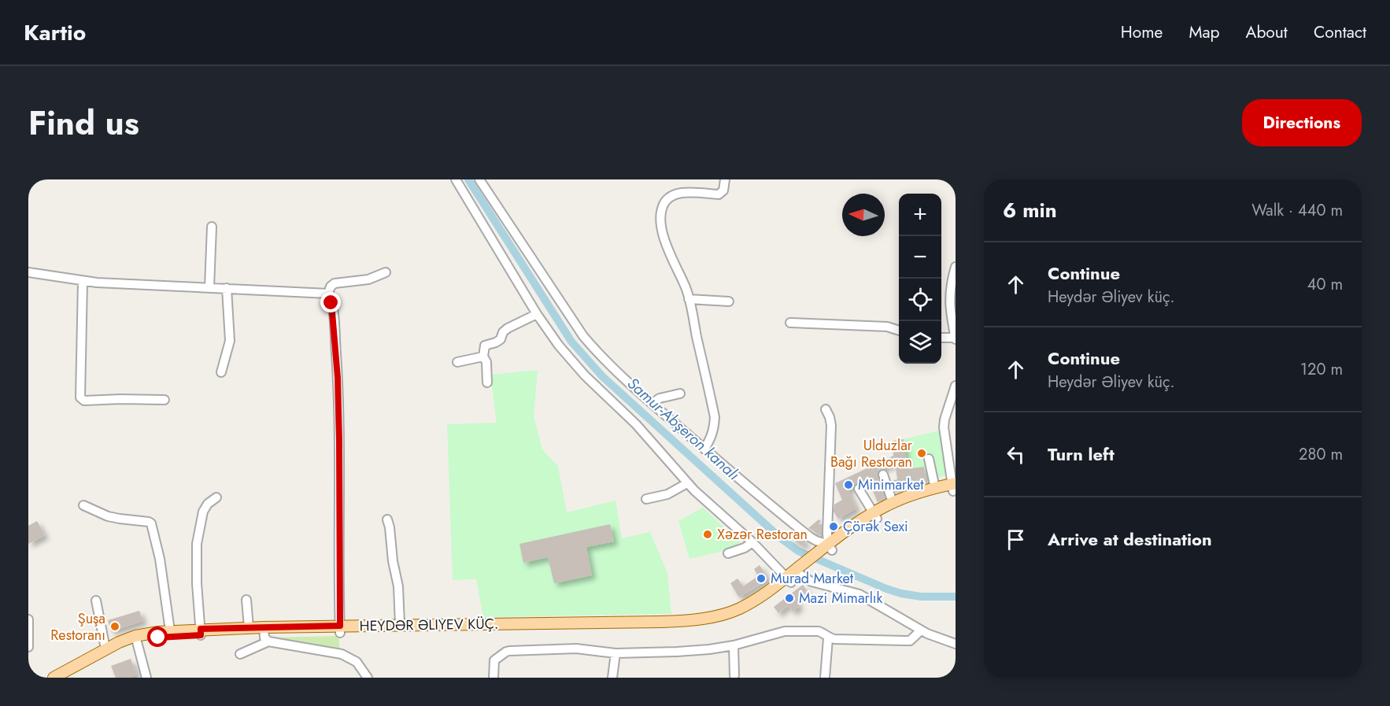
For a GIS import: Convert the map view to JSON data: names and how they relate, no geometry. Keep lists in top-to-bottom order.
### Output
{
  "streets": {
    "main road": ["HEYDƏR ƏLIYEV KÜÇ."]
  },
  "water": ["Samur-Abşeron kanalı"],
  "places": [
    "Ulduzlar Bağı Restoran",
    "Minimarket",
    "Çörək Sexi",
    "Xəzər Restoran",
    "Murad Market",
    "Mazi Mimarlık",
    "Şuşa Restoranı"
  ],
  "north": "left",
  "page": {
    "header": "Kartio",
    "nav": [
      "Home",
      "Map",
      "About",
      "Contact"
    ],
    "title": "Find us",
    "buttons": "Directions",
    "heading": ["6 min", "Walk · 440 m"],
    "map_buttons": ["+", "−"],
    "list": [
      ["Continue", "Heydər Əliyev küç.", "40 m"],
      ["Continue", "Heydər Əliyev küç.", "120 m"],
      ["Turn left", "280 m"],
      "Arrive at destination"
    ]
  }
}
